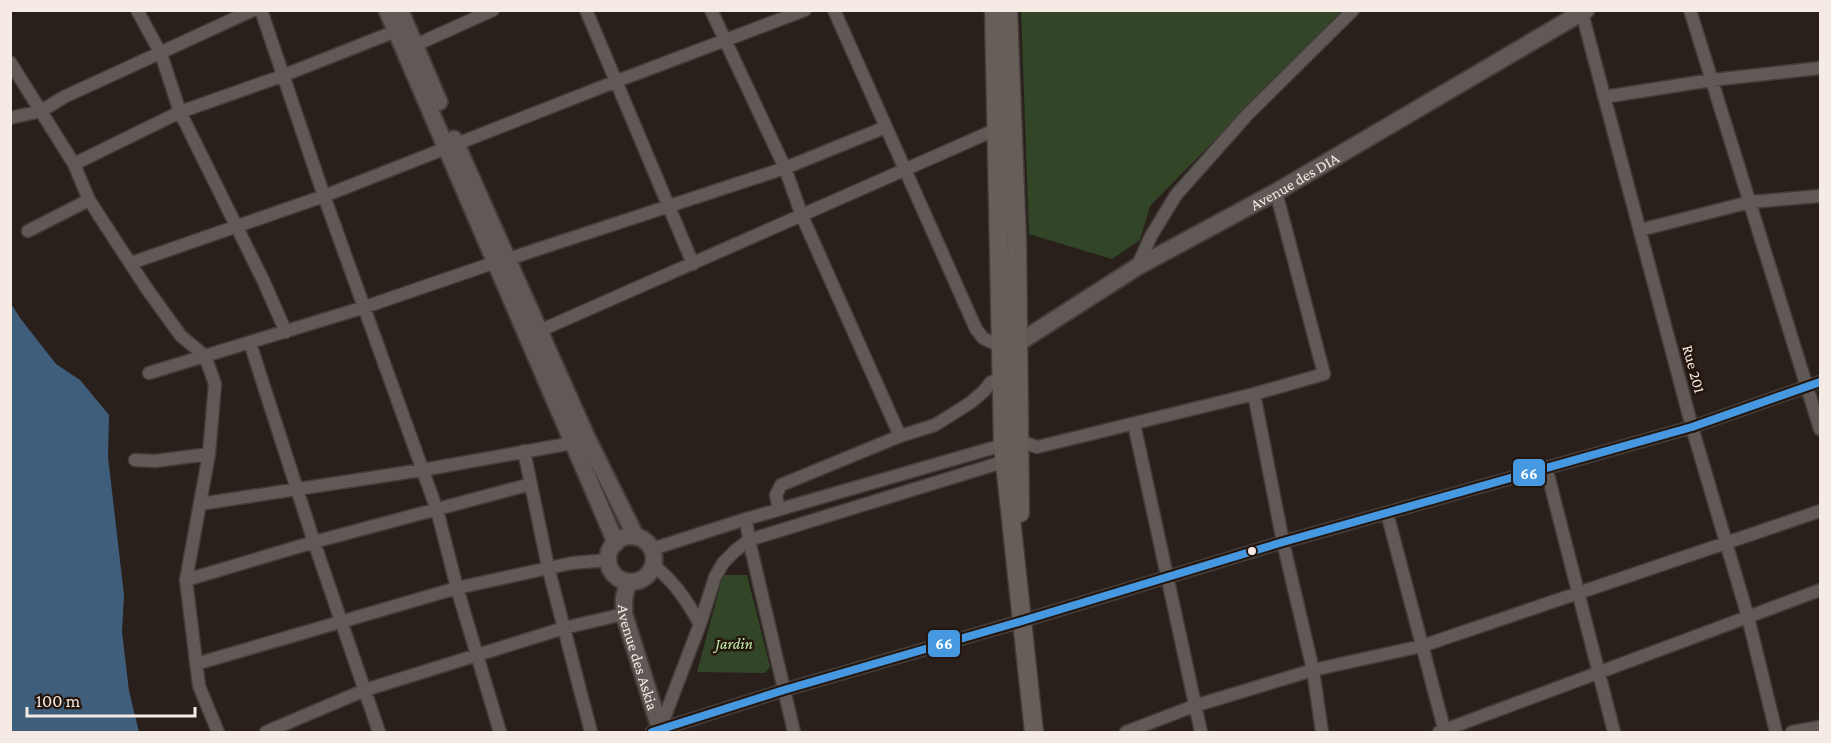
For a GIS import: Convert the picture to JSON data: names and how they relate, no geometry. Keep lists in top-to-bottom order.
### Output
{
  "streets": {
    "street": ["Avenue des DIA", "Rue 201", "Avenue des Askia"]
  },
  "crossings": [
    ["Avenue des DIA", "Rue 201"]
  ],
  "parks": ["Jardin"],
  "lines": ["transit line 66"],
  "scale_bar": "100 m"
}
